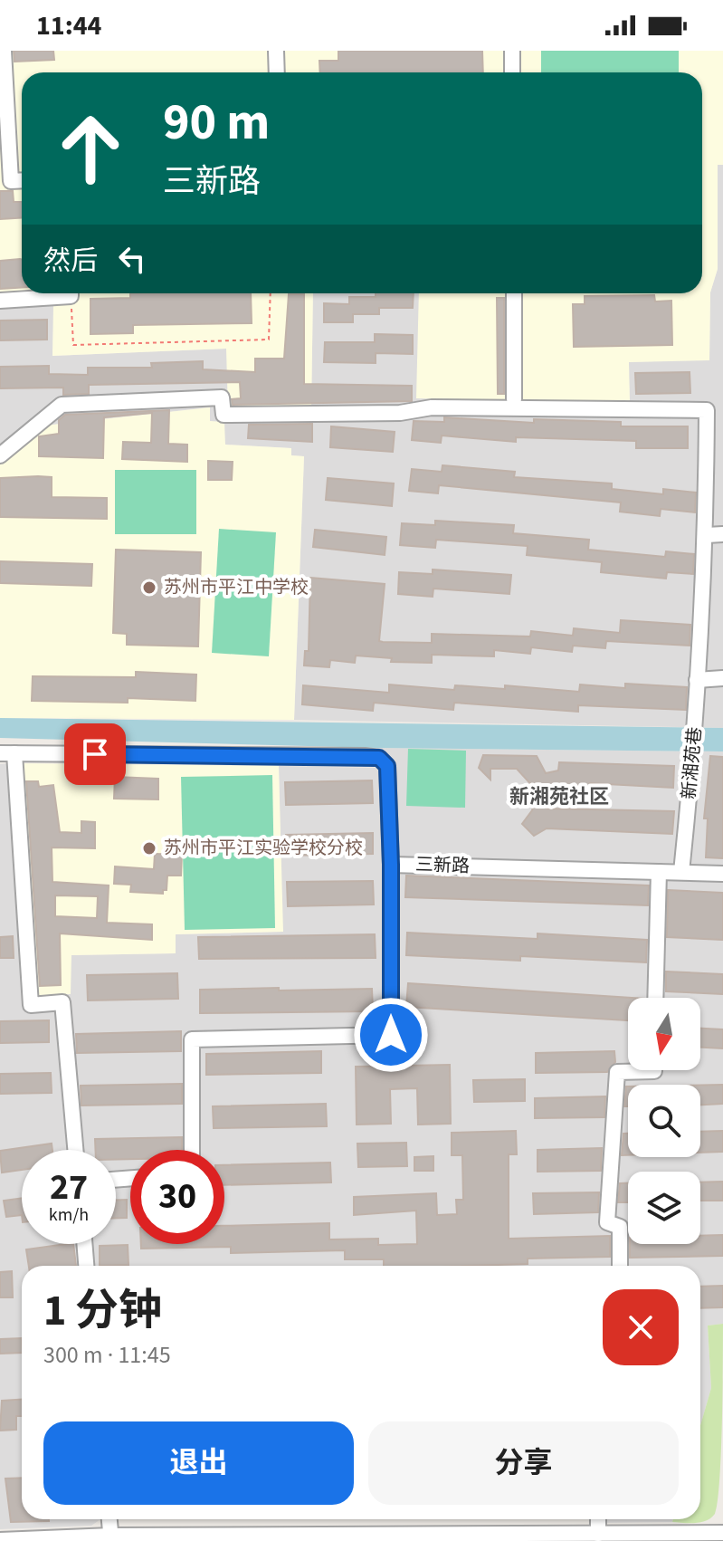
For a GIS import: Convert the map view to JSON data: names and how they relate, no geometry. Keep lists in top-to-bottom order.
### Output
{
  "streets": {
    "street": ["新湘苑巷", "三新路"]
  },
  "crossings": [
    ["新湘苑巷", "三新路"]
  ],
  "districts": ["新湘苑社区"],
  "places": ["苏州市平江中学校", "苏州市平江实验学校分校"],
  "north": "bottom",
  "page": {
    "status": "11:44",
    "turn": ["90 m", "三新路"],
    "then": "然后",
    "speed": "27 km/h",
    "limit": "30",
    "heading": ["1 分钟", "300 m · 11:45"],
    "buttons": ["退出", "分享"]
  }
}
